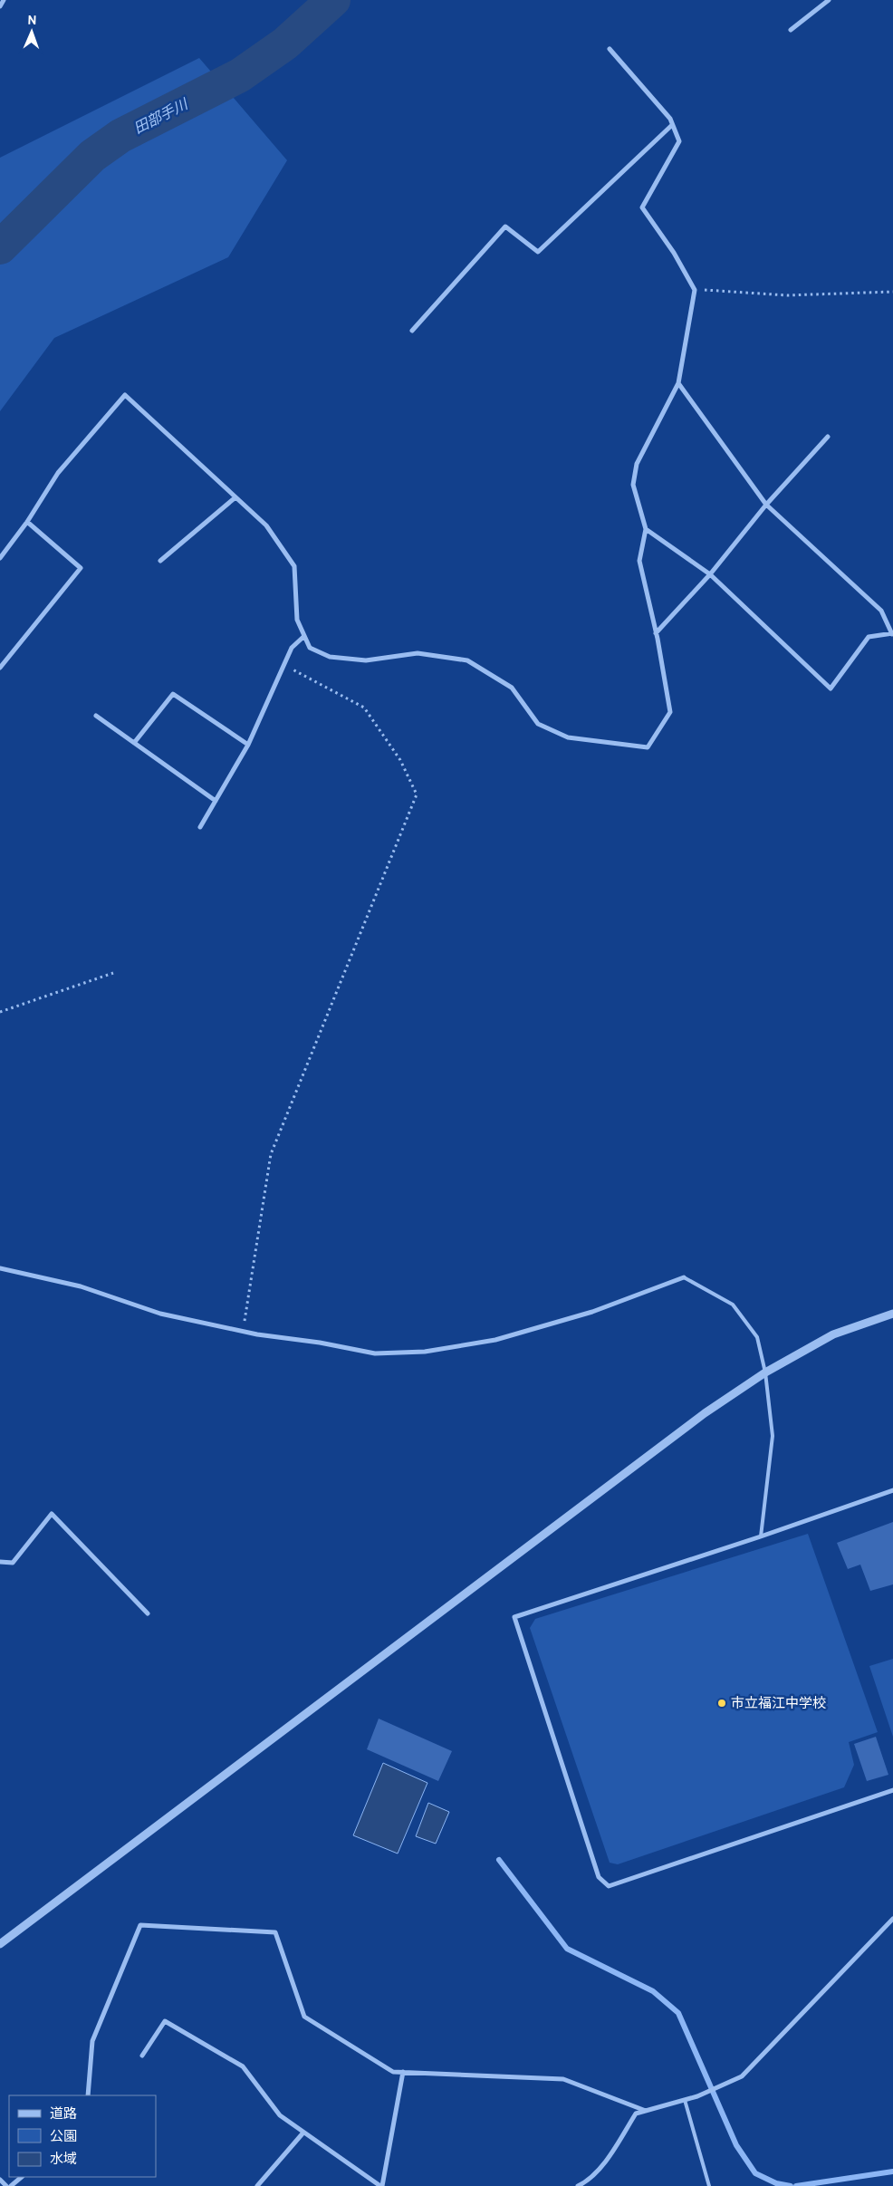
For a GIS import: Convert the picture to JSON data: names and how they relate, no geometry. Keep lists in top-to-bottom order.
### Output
{
  "water": ["田部手川"],
  "places": ["市立福江中学校"],
  "legend": ["道路", "公園", "水域"],
  "north": "top"
}
